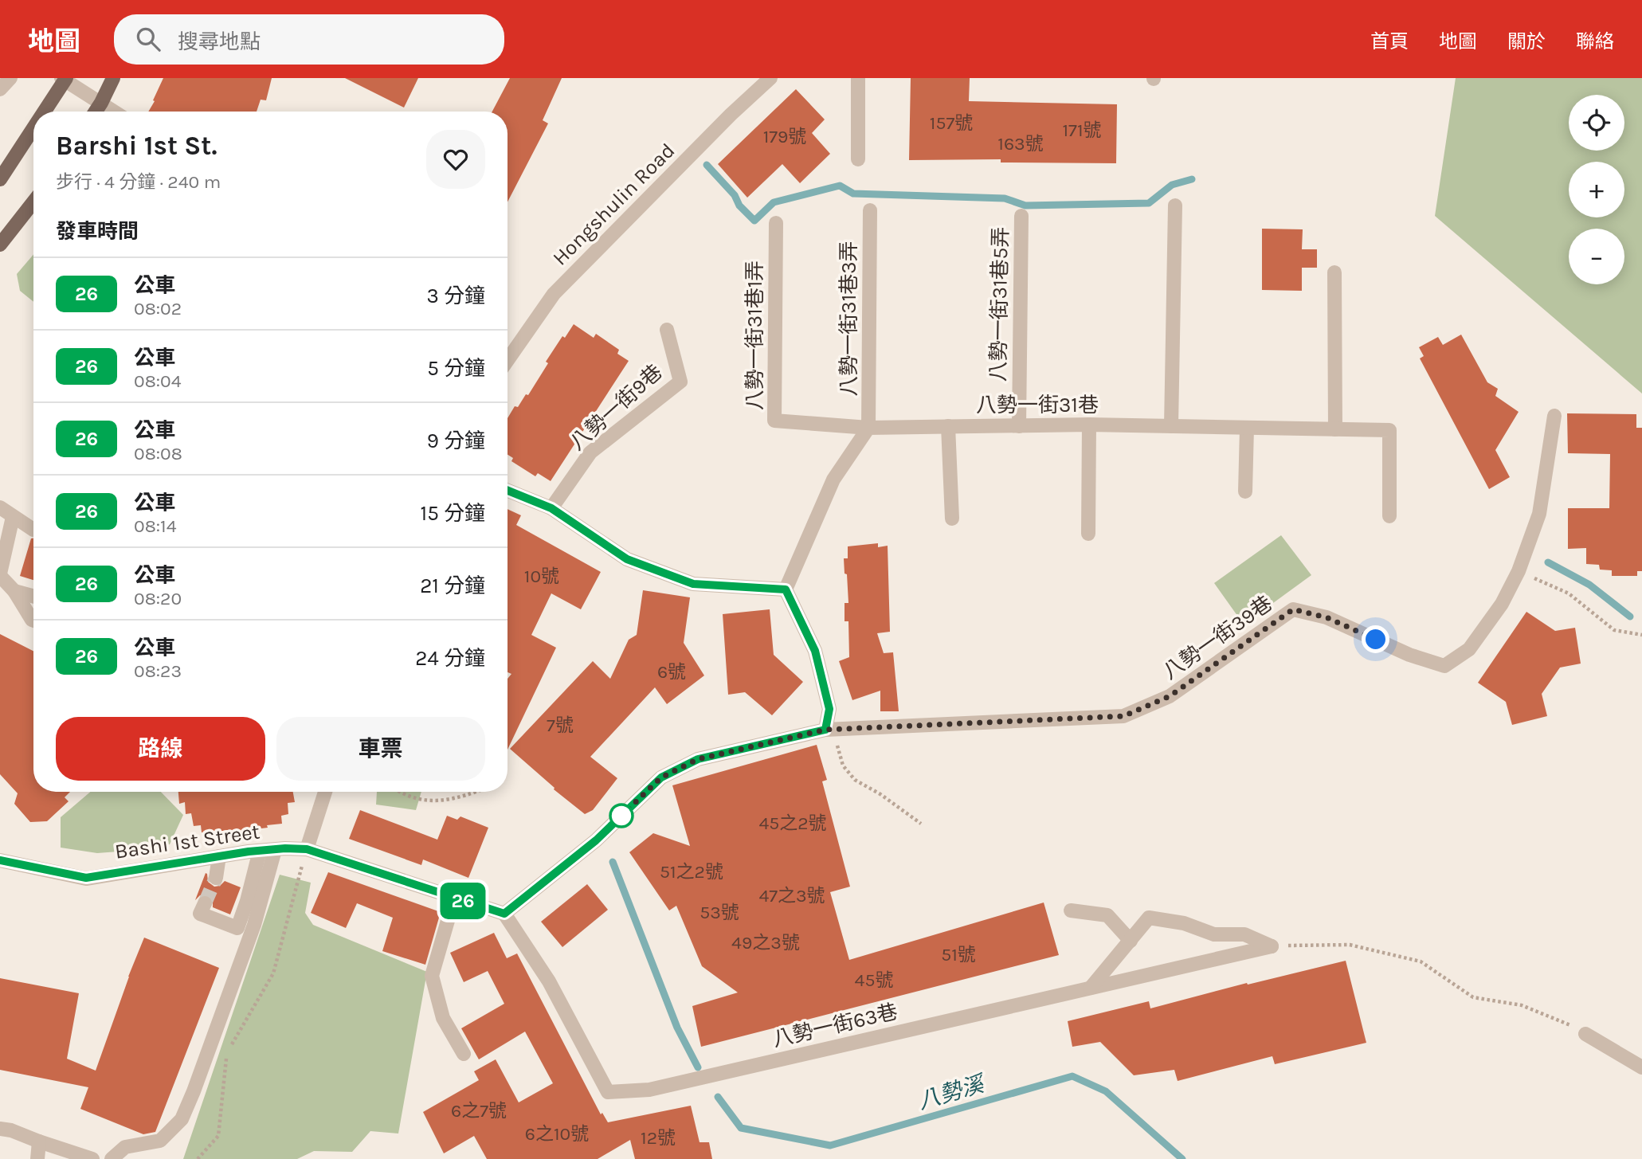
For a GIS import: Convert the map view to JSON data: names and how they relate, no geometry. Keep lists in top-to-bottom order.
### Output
{
  "streets": {
    "street": [
      "Hongshulin Road",
      "八勢一街31巷5弄",
      "八勢一街31巷3弄",
      "八勢一街31巷1弄",
      "八勢一街31巷",
      "八勢一街9巷",
      "八勢一街39巷",
      "Bashi 1st Street",
      "八勢一街63巷"
    ]
  },
  "crossings": [
    ["八勢一街31巷5弄", "八勢一街31巷"],
    ["八勢一街31巷3弄", "八勢一街31巷1弄"],
    ["八勢一街31巷3弄", "八勢一街31巷"],
    ["八勢一街31巷1弄", "八勢一街31巷"],
    ["Bashi 1st Street", "八勢一街63巷"]
  ],
  "water": ["八勢溪"],
  "lines": ["bus line 26"],
  "house_numbers": [
    "157號",
    "171號",
    "179號",
    "163號",
    "10號",
    "6號",
    "7號",
    "45之2號",
    "51之2號",
    "47之3號",
    "53號",
    "49之3號",
    "51號",
    "45號",
    "6之7號",
    "6之10號",
    "12號"
  ],
  "page": {
    "header": "地圖",
    "search": "搜尋地點",
    "nav": [
      "首頁",
      "地圖",
      "關於",
      "聯絡"
    ],
    "on_map": "26",
    "map_buttons": ["+", "−"],
    "heading": [
      ["Barshi 1st St.", "步行 · 4 分鐘 · 240 m"],
      "發車時間"
    ],
    "list": [
      {
        "mark": "26",
        "name": "公車",
        "note": "08:02",
        "value": "3 分鐘"
      },
      {
        "mark": "26",
        "name": "公車",
        "note": "08:04",
        "value": "5 分鐘"
      },
      {
        "mark": "26",
        "name": "公車",
        "note": "08:08",
        "value": "9 分鐘"
      },
      {
        "mark": "26",
        "name": "公車",
        "note": "08:14",
        "value": "15 分鐘"
      },
      {
        "mark": "26",
        "name": "公車",
        "note": "08:20",
        "value": "21 分鐘"
      },
      {
        "mark": "26",
        "name": "公車",
        "note": "08:23",
        "value": "24 分鐘"
      }
    ],
    "buttons": ["路線", "車票"]
  }
}
